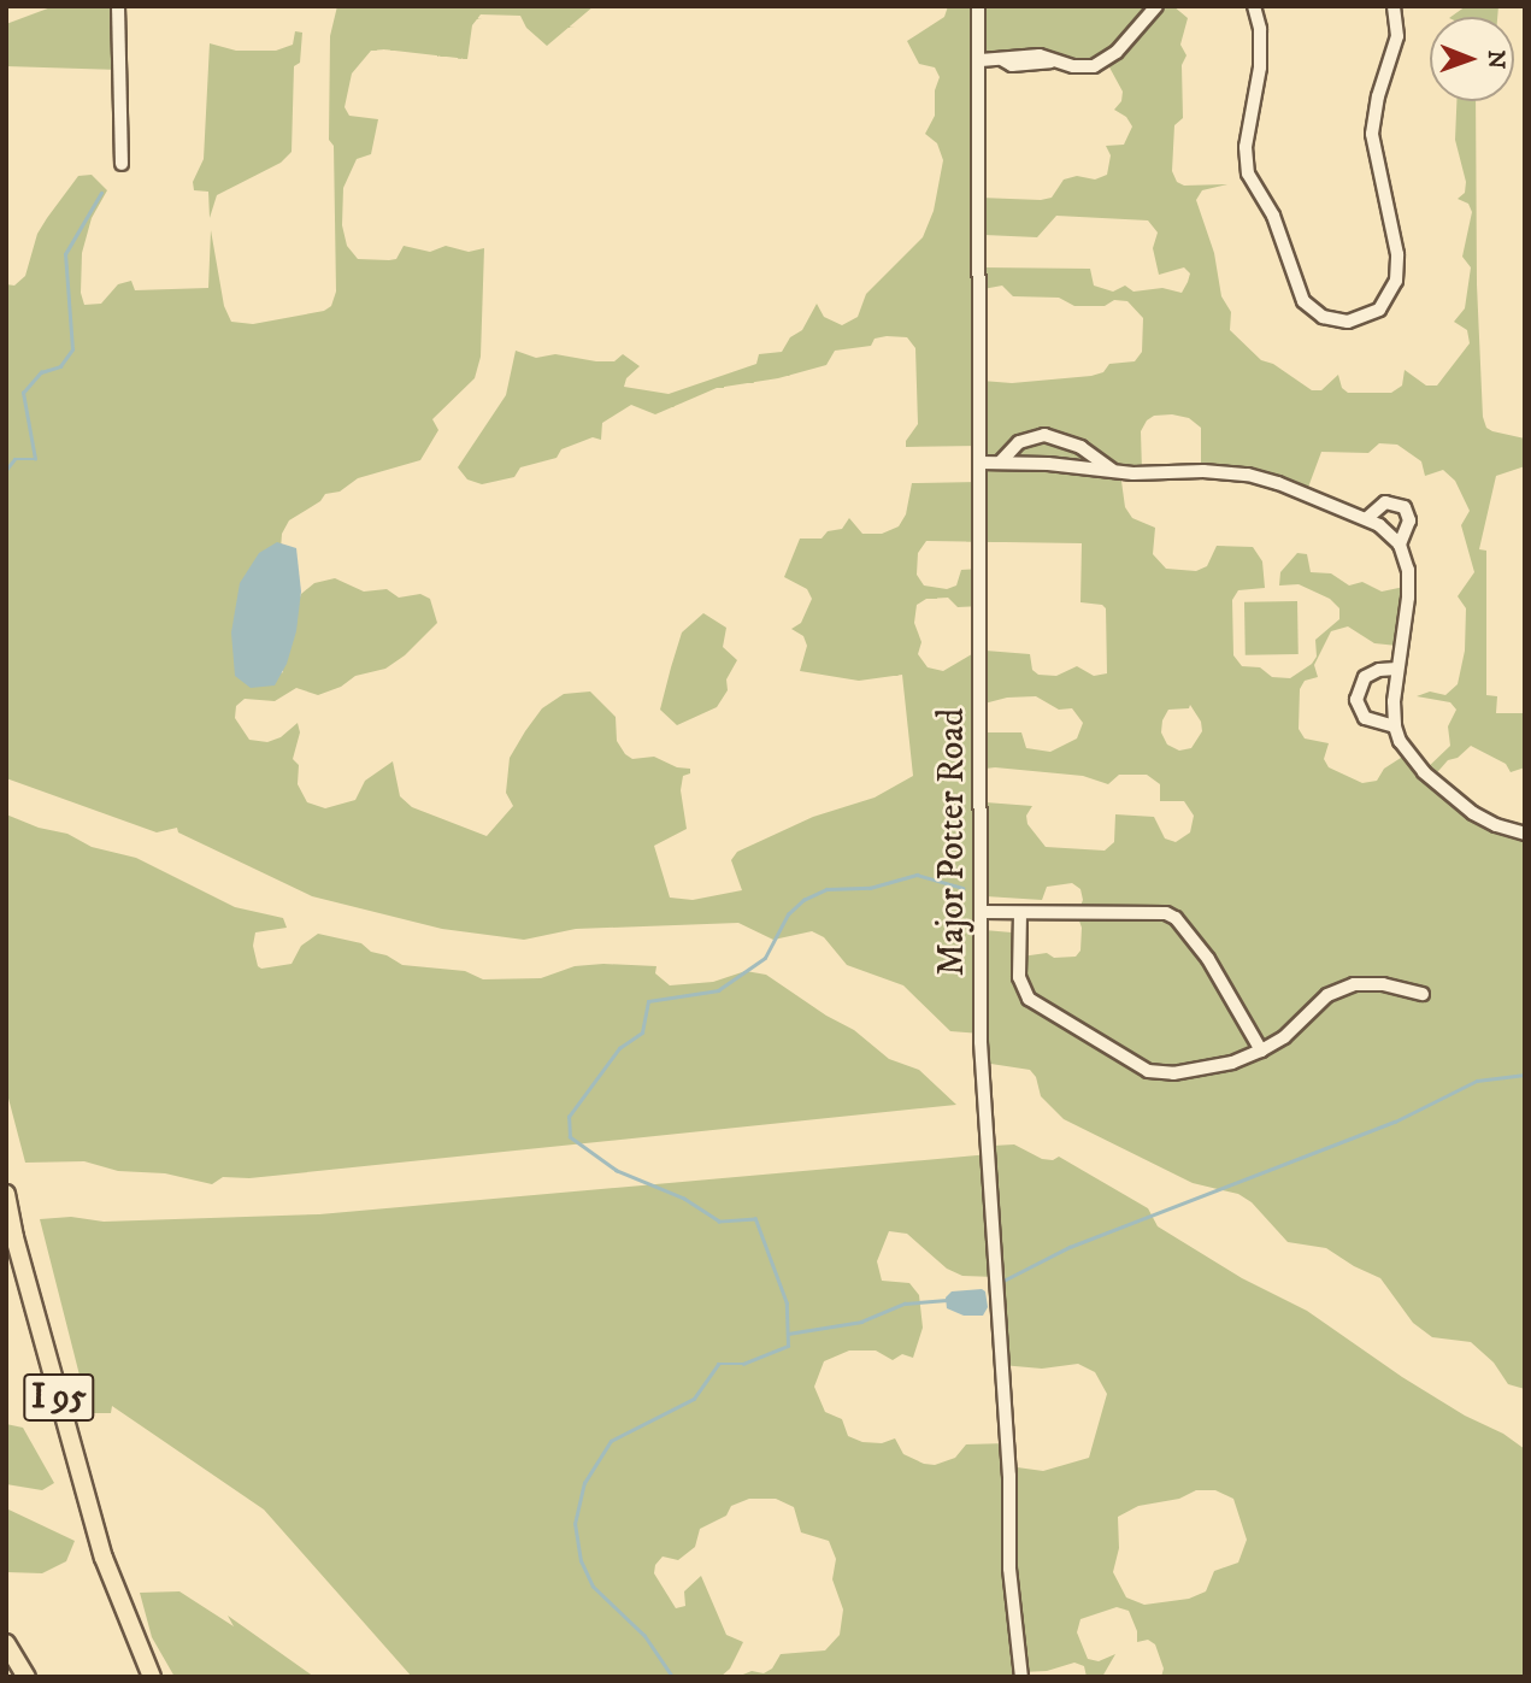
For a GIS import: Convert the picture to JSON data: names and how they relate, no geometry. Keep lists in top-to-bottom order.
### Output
{
  "streets": {
    "highway": ["I 95"],
    "street": ["Major Potter Road"]
  },
  "north": "right"
}
